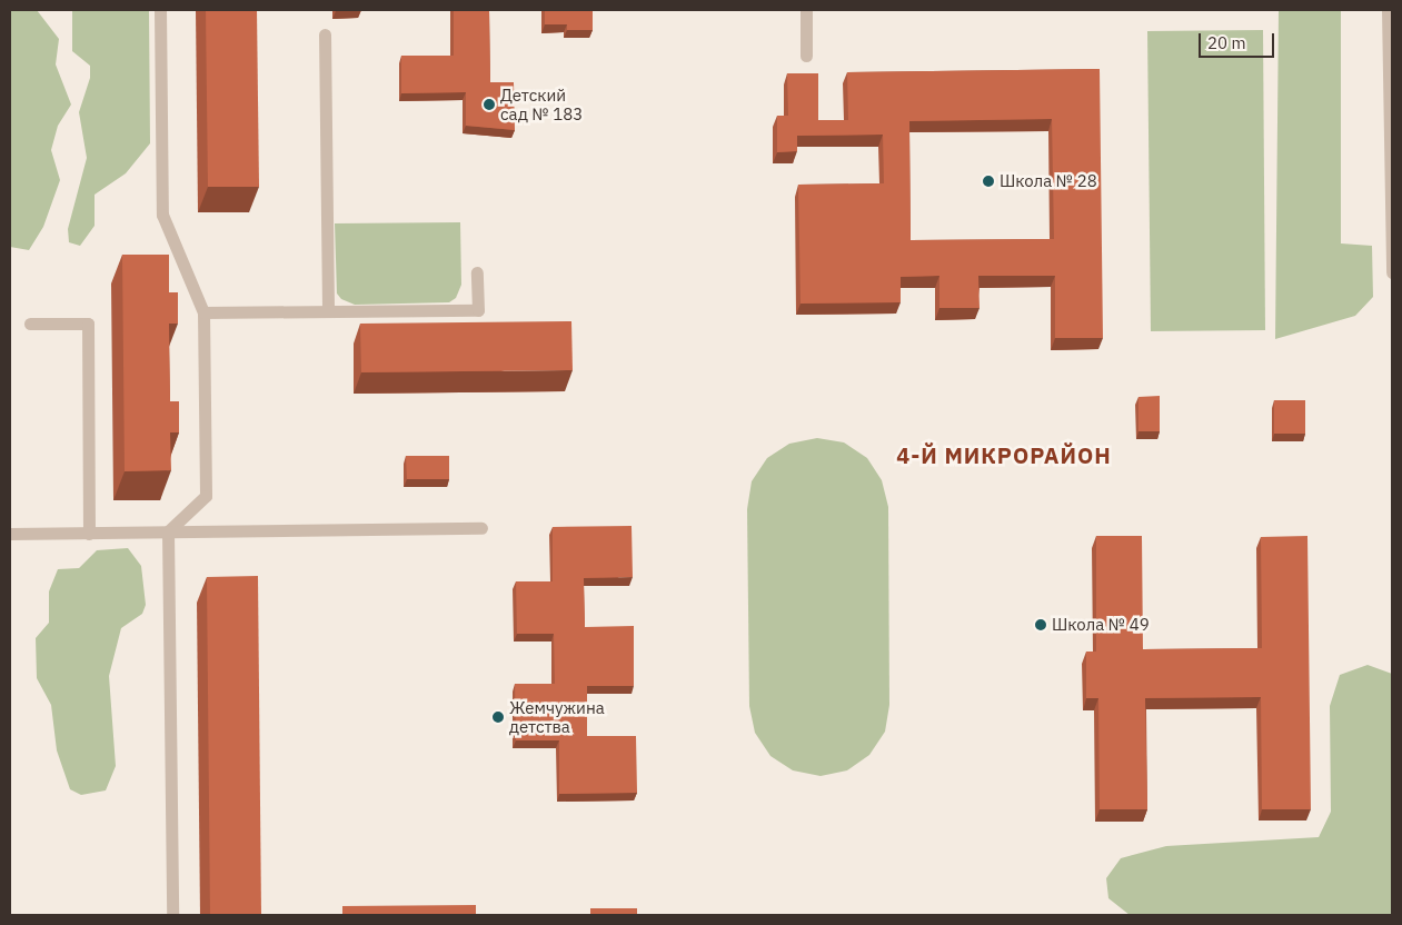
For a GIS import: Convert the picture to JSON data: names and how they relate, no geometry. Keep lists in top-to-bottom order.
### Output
{
  "districts": ["4-Й МИКРОРАЙОН"],
  "places": [
    "Детский сад № 183",
    "Школа № 28",
    "Школа № 49",
    "Жемчужина детства"
  ],
  "scale_bar": "20 m"
}
